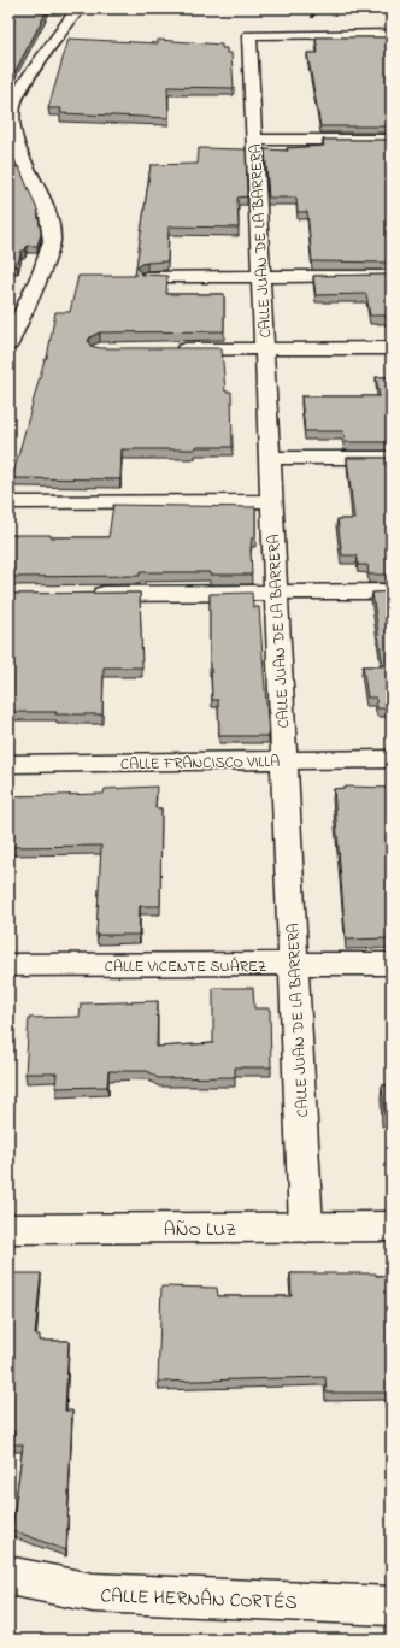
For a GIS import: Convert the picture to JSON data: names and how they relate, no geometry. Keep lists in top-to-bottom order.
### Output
{
  "streets": {
    "street": [
      "CALLE JUAN DE LA BARRERA",
      "CALLE FRANCISCO VILLA",
      "CALLE VICENTE SUÁREZ",
      "AÑO LUZ",
      "CALLE HERNÁN CORTÉS"
    ]
  },
  "crossings": [
    ["CALLE JUAN DE LA BARRERA", "CALLE FRANCISCO VILLA"],
    ["CALLE JUAN DE LA BARRERA", "CALLE VICENTE SUÁREZ"],
    ["CALLE JUAN DE LA BARRERA", "AÑO LUZ"]
  ]
}
